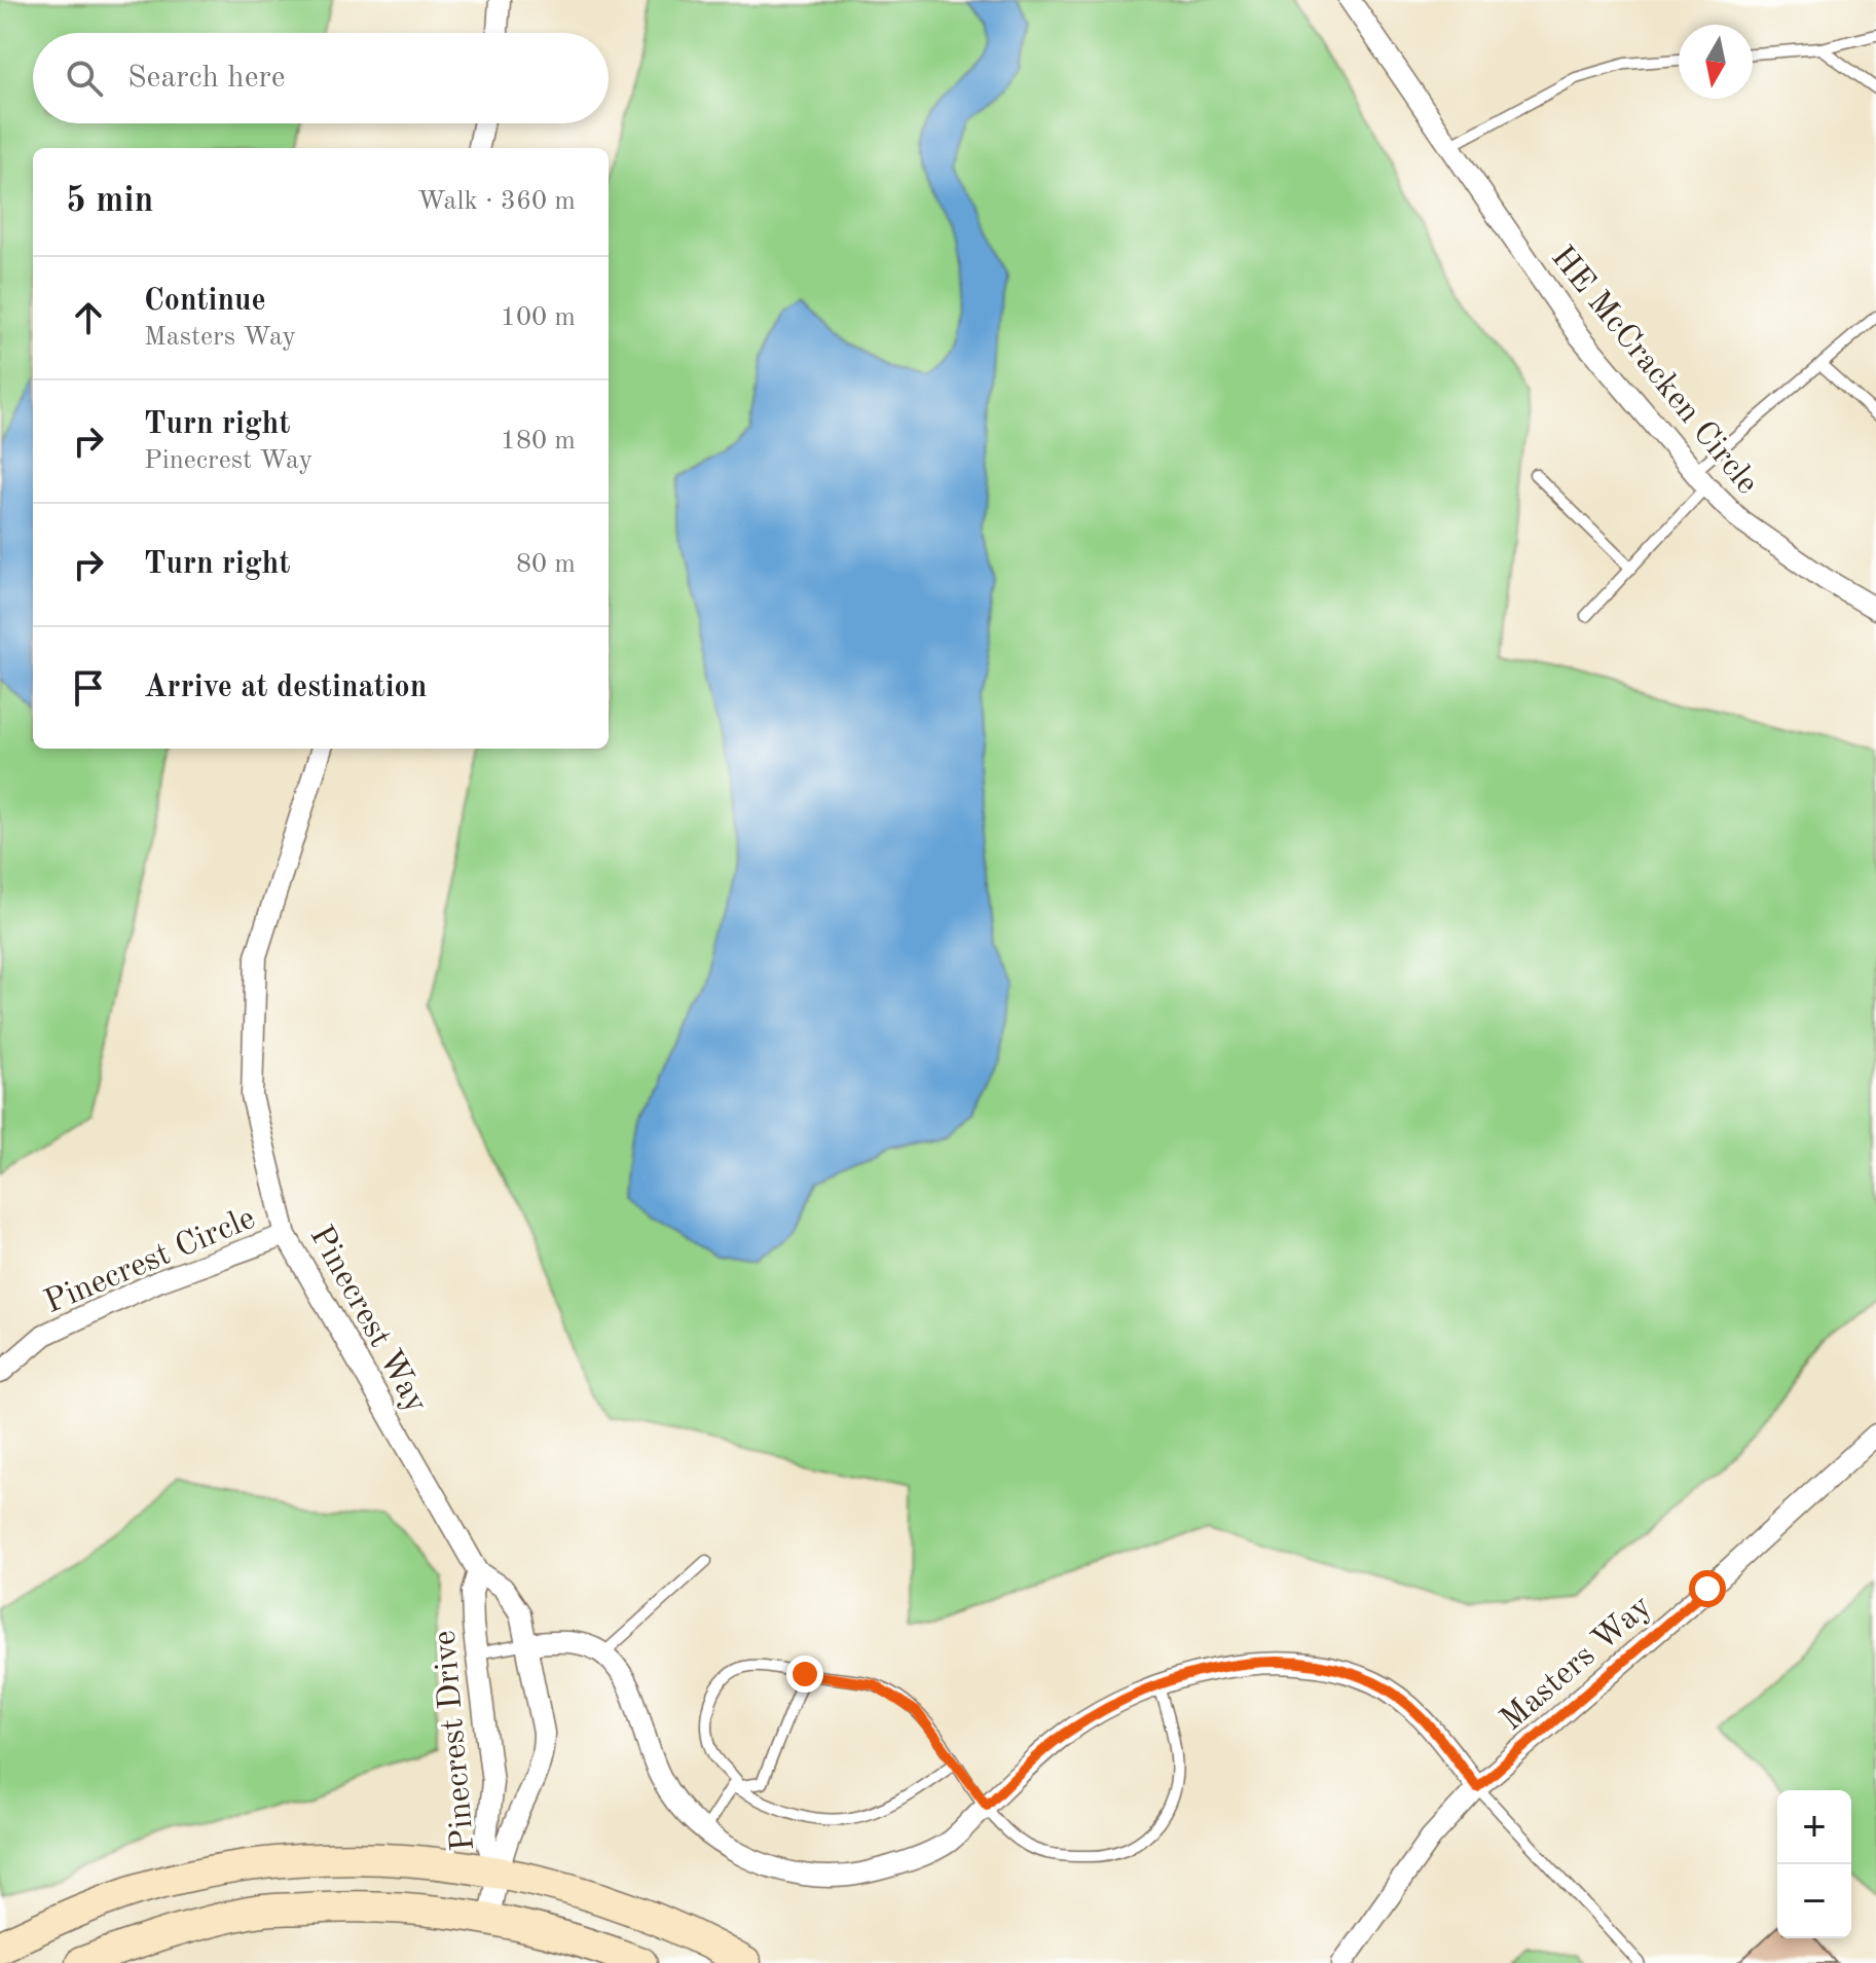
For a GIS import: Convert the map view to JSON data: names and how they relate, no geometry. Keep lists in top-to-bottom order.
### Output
{
  "streets": {
    "street": [
      "HE McCracken Circle",
      "Pinecrest Circle",
      "Pinecrest Way",
      "Masters Way",
      "Pinecrest Drive"
    ]
  },
  "crossings": [
    ["Pinecrest Circle", "Pinecrest Way"],
    ["Pinecrest Way", "Pinecrest Drive"]
  ],
  "north": "bottom",
  "page": {
    "search": "Search here",
    "heading": ["5 min", "Walk · 360 m"],
    "list": [
      ["Continue", "Masters Way", "100 m"],
      ["Turn right", "Pinecrest Way", "180 m"],
      ["Turn right", "80 m"],
      "Arrive at destination"
    ],
    "map_buttons": ["+", "−"]
  }
}
